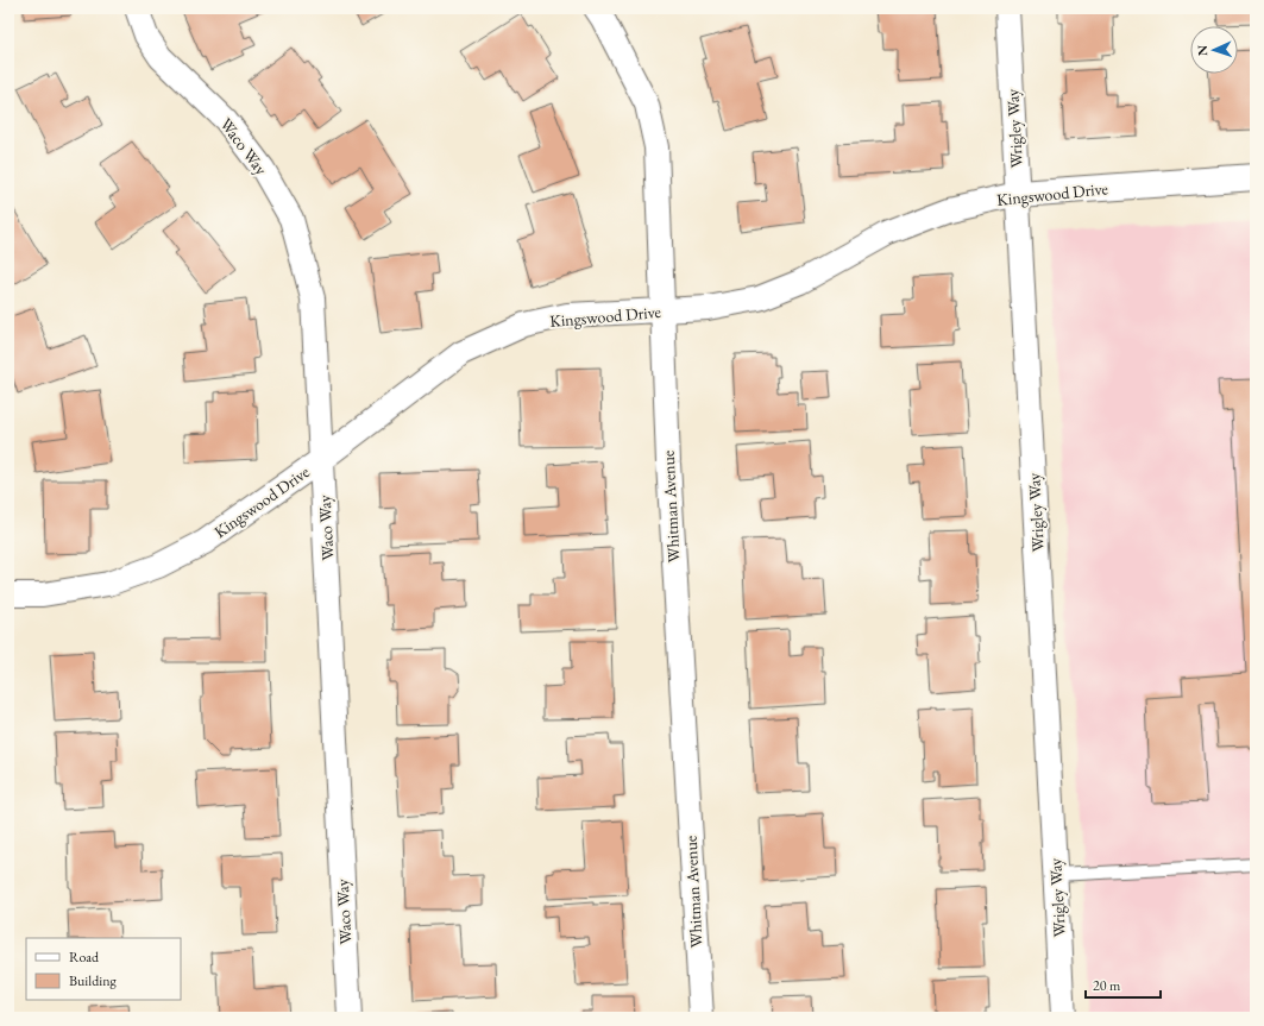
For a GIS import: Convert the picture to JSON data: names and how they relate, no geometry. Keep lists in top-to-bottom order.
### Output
{
  "streets": {
    "street": [
      "Wrigley Way",
      "Waco Way",
      "Kingswood Drive",
      "Whitman Avenue"
    ]
  },
  "crossings": [
    ["Wrigley Way", "Kingswood Drive"],
    ["Waco Way", "Kingswood Drive"],
    ["Kingswood Drive", "Whitman Avenue"]
  ],
  "legend": ["Road", "Building"],
  "scale_bar": "20 m",
  "north": "left"
}
